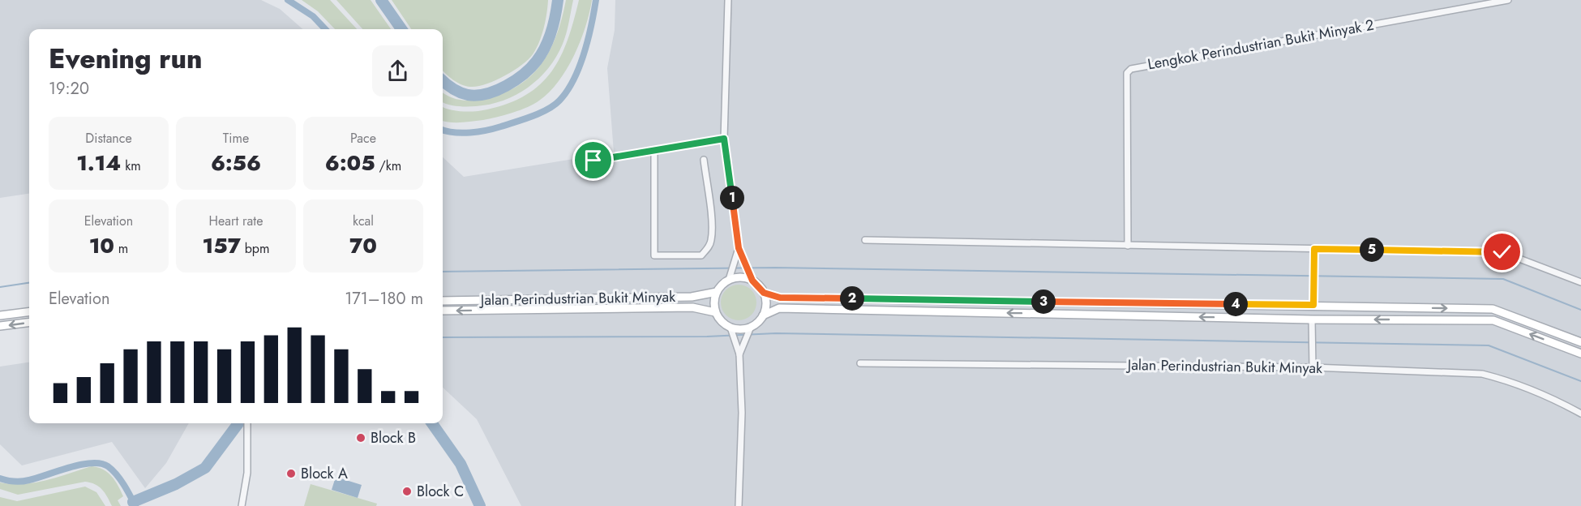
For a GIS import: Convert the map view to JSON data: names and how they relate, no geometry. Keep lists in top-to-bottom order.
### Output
{
  "streets": {
    "main road": ["Jalan Perindustrian Bukit Minyak"],
    "street": ["Lengkok Perindustrian Bukit Minyak 2"]
  },
  "places": ["Block B", "Block A", "Block C"],
  "page": {
    "heading": ["Evening run", "19:20"],
    "stats": [
      ["Distance", "1.14 km"],
      ["Time", "6:56"],
      ["Pace", "6:05 /km"],
      ["Elevation", "10 m"],
      ["Heart rate", "157 bpm"],
      ["kcal", "70"]
    ],
    "pins": [
      "1",
      "5",
      "2",
      "3",
      "4"
    ],
    "chart": ["Elevation", "171–180 m"]
  }
}
